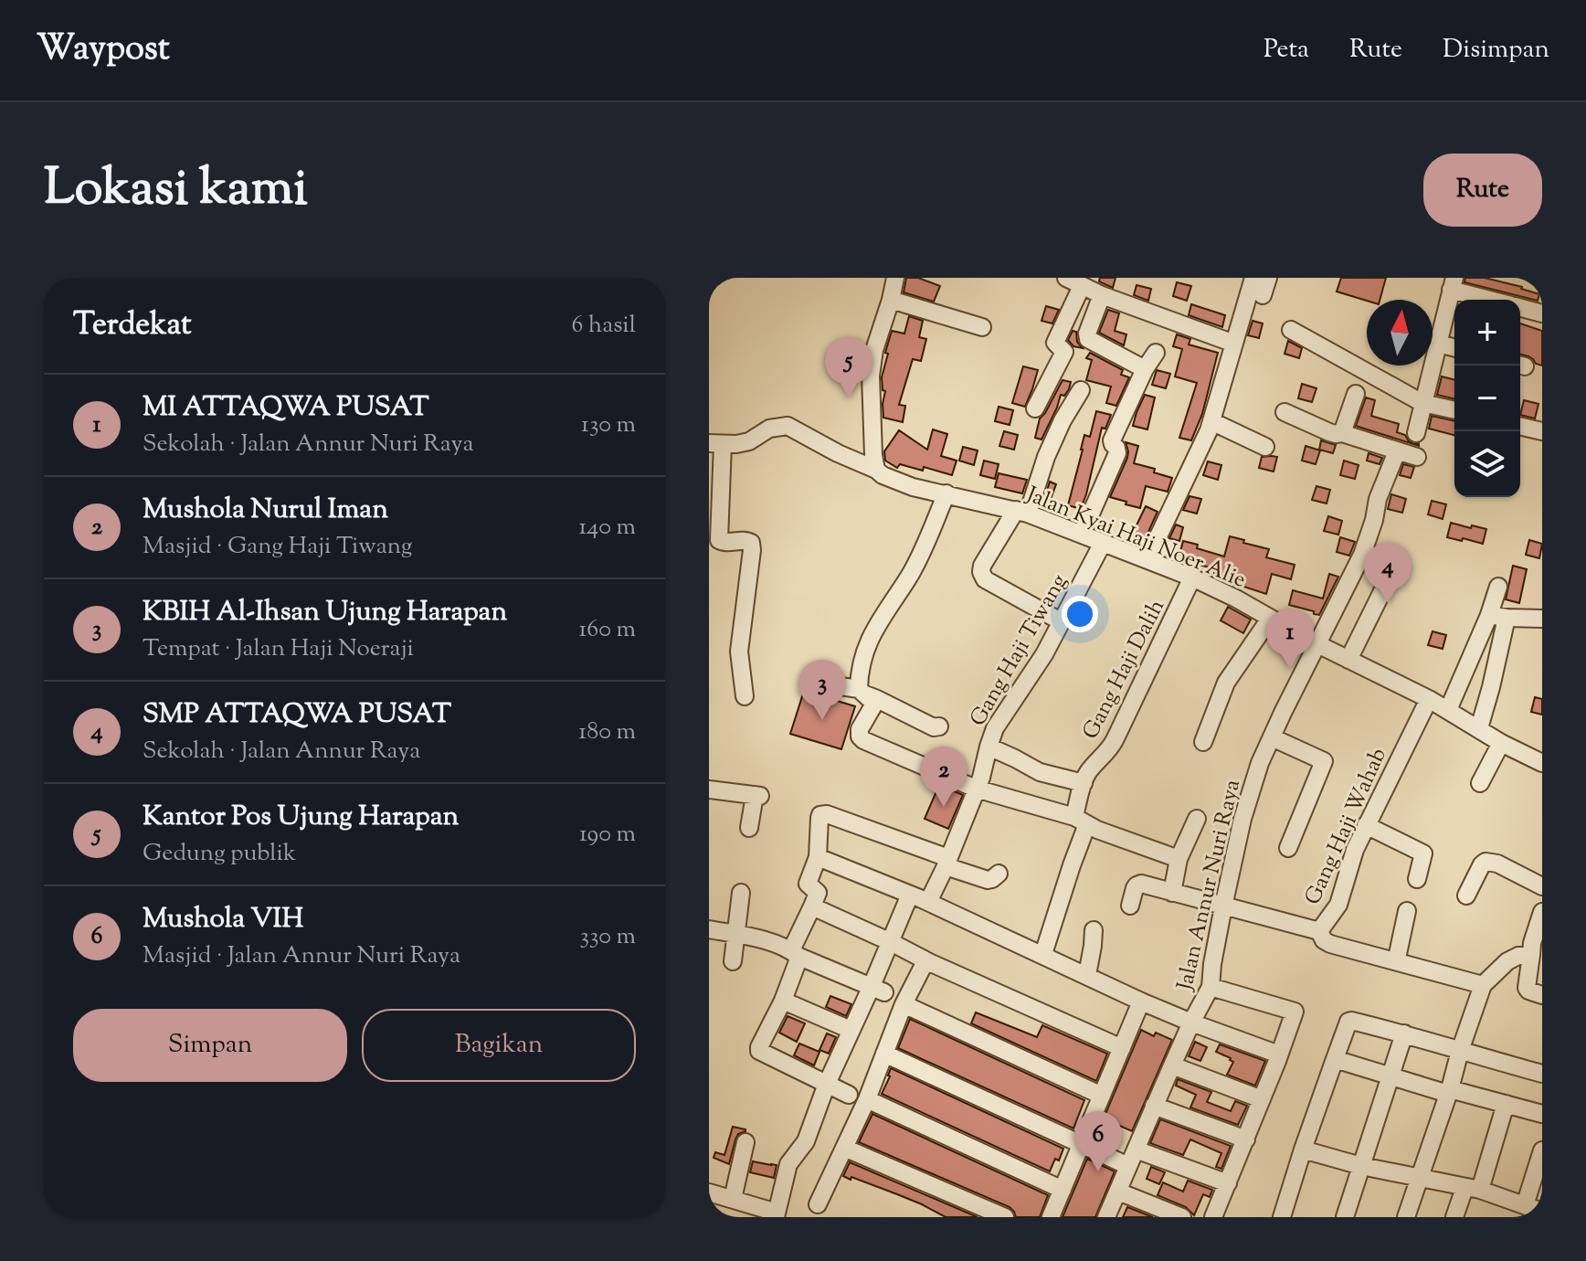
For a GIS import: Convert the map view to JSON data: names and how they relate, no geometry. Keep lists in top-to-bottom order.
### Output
{
  "streets": {
    "street": [
      "Jalan Kyai Haji Noer Alie",
      "Gang Haji Tiwang",
      "Gang Haji Dalih",
      "Gang Haji Wahab",
      "Jalan Annur Nuri Raya"
    ]
  },
  "crossings": [
    ["Jalan Kyai Haji Noer Alie", "Gang Haji Tiwang"],
    ["Jalan Kyai Haji Noer Alie", "Gang Haji Dalih"],
    ["Jalan Kyai Haji Noer Alie", "Gang Haji Wahab"],
    ["Jalan Kyai Haji Noer Alie", "Jalan Annur Nuri Raya"]
  ],
  "north": "top",
  "page": {
    "header": "Waypost",
    "nav": ["Peta", "Rute", "Disimpan"],
    "title": "Lokasi kami",
    "buttons": [
      "Rute",
      ["Simpan", "Bagikan"]
    ],
    "heading": ["Terdekat", "6 hasil"],
    "map_buttons": ["+", "−"],
    "pins": [
      "5",
      "4",
      "1",
      "3",
      "2",
      "6"
    ],
    "list": [
      {
        "mark": "1",
        "name": "MI ATTAQWA PUSAT",
        "note": "Sekolah · Jalan Annur Nuri Raya",
        "value": "130 m"
      },
      {
        "mark": "2",
        "name": "Mushola Nurul Iman",
        "note": "Masjid · Gang Haji Tiwang",
        "value": "140 m"
      },
      {
        "mark": "3",
        "name": "KBIH Al-Ihsan Ujung Harapan",
        "note": "Tempat · Jalan Haji Noeraji",
        "value": "160 m"
      },
      {
        "mark": "4",
        "name": "SMP ATTAQWA PUSAT",
        "note": "Sekolah · Jalan Annur Raya",
        "value": "180 m"
      },
      {
        "mark": "5",
        "name": "Kantor Pos Ujung Harapan",
        "note": "Gedung publik",
        "value": "190 m"
      },
      {
        "mark": "6",
        "name": "Mushola VIH",
        "note": "Masjid · Jalan Annur Nuri Raya",
        "value": "330 m"
      }
    ]
  }
}
